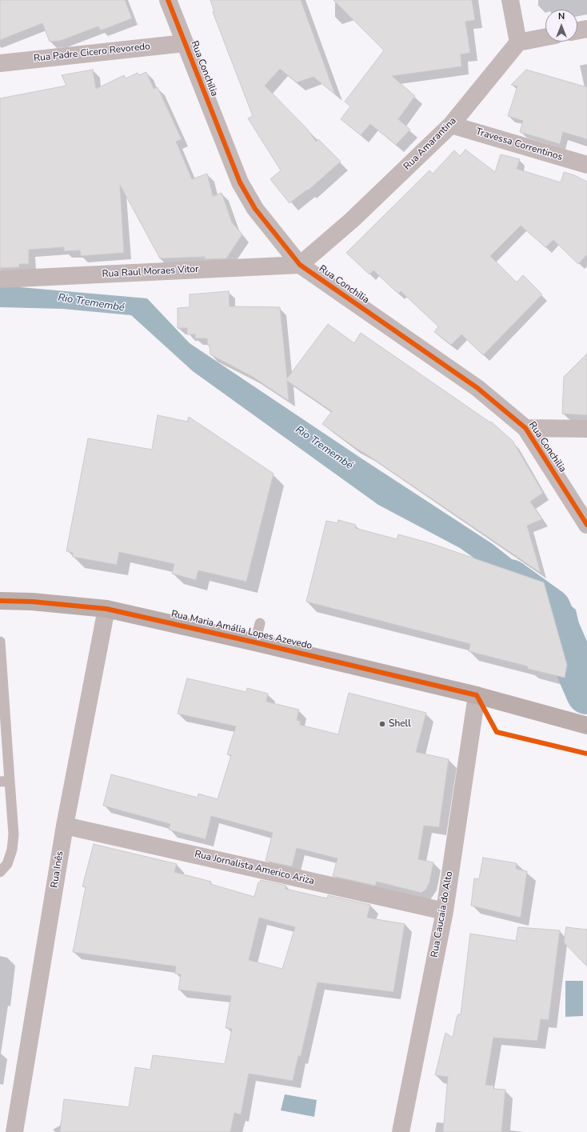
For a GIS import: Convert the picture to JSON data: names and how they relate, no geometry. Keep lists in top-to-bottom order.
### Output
{
  "streets": {
    "main road": ["Rua Maria Amália Lopes Azevedo"],
    "street": [
      "Rua Padre Cicero Revoredo",
      "Rua Conchilia",
      "Rua Amarantina",
      "Travessa Correntinos",
      "Rua Raul Moraes Vitor",
      "Rua Jornalista Americo Ariza",
      "Rua Inês",
      "Rua Caucaia do Alto"
    ]
  },
  "crossings": [
    ["Rua Padre Cicero Revoredo", "Rua Conchilia"],
    ["Rua Conchilia", "Rua Amarantina"],
    ["Rua Conchilia", "Rua Raul Moraes Vitor"],
    ["Rua Amarantina", "Travessa Correntinos"],
    ["Rua Amarantina", "Rua Raul Moraes Vitor"],
    ["Rua Maria Amália Lopes Azevedo", "Rua Inês"],
    ["Rua Maria Amália Lopes Azevedo", "Rua Caucaia do Alto"],
    ["Rua Jornalista Americo Ariza", "Rua Inês"],
    ["Rua Jornalista Americo Ariza", "Rua Caucaia do Alto"]
  ],
  "water": ["Rio Tremembé"],
  "places": ["Shell"],
  "north": "top"
}
